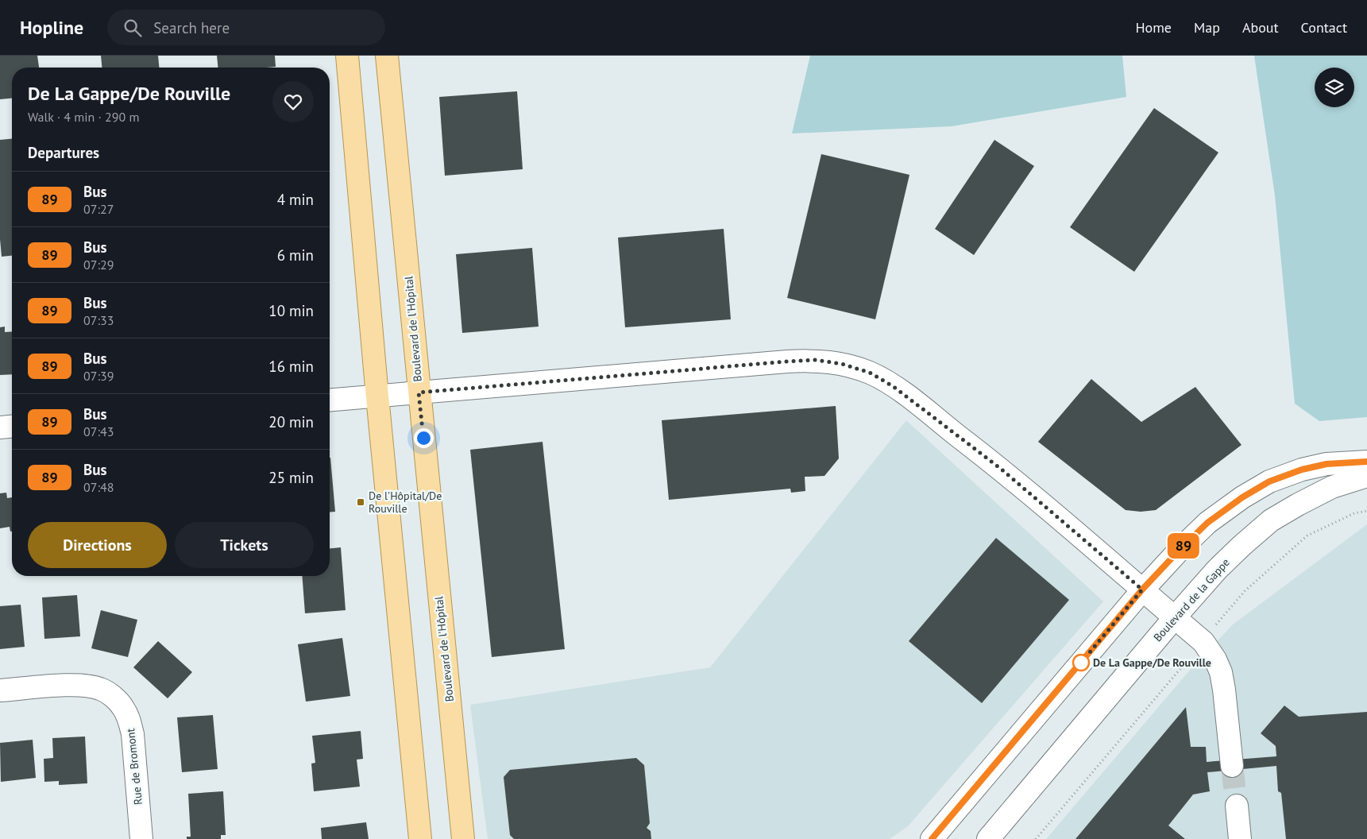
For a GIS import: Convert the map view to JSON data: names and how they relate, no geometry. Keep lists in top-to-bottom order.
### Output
{
  "streets": {
    "main road": ["Boulevard de l'Hôpital"],
    "street": ["Boulevard de la Gappe", "Rue de Bromont"]
  },
  "places": {
    "transit": ["De l'Hôpital/De Rouville"],
    "other": ["De La Gappe/De Rouville"]
  },
  "lines": ["bus line 89"],
  "page": {
    "header": "Hopline",
    "search": "Search here",
    "nav": [
      "Home",
      "Map",
      "About",
      "Contact"
    ],
    "on_map": "89",
    "heading": [
      ["De La Gappe/De Rouville", "Walk · 4 min · 290 m"],
      "Departures"
    ],
    "list": [
      {
        "mark": "89",
        "name": "Bus",
        "note": "07:27",
        "value": "4 min"
      },
      {
        "mark": "89",
        "name": "Bus",
        "note": "07:29",
        "value": "6 min"
      },
      {
        "mark": "89",
        "name": "Bus",
        "note": "07:33",
        "value": "10 min"
      },
      {
        "mark": "89",
        "name": "Bus",
        "note": "07:39",
        "value": "16 min"
      },
      {
        "mark": "89",
        "name": "Bus",
        "note": "07:43",
        "value": "20 min"
      },
      {
        "mark": "89",
        "name": "Bus",
        "note": "07:48",
        "value": "25 min"
      }
    ],
    "buttons": ["Directions", "Tickets"]
  }
}
